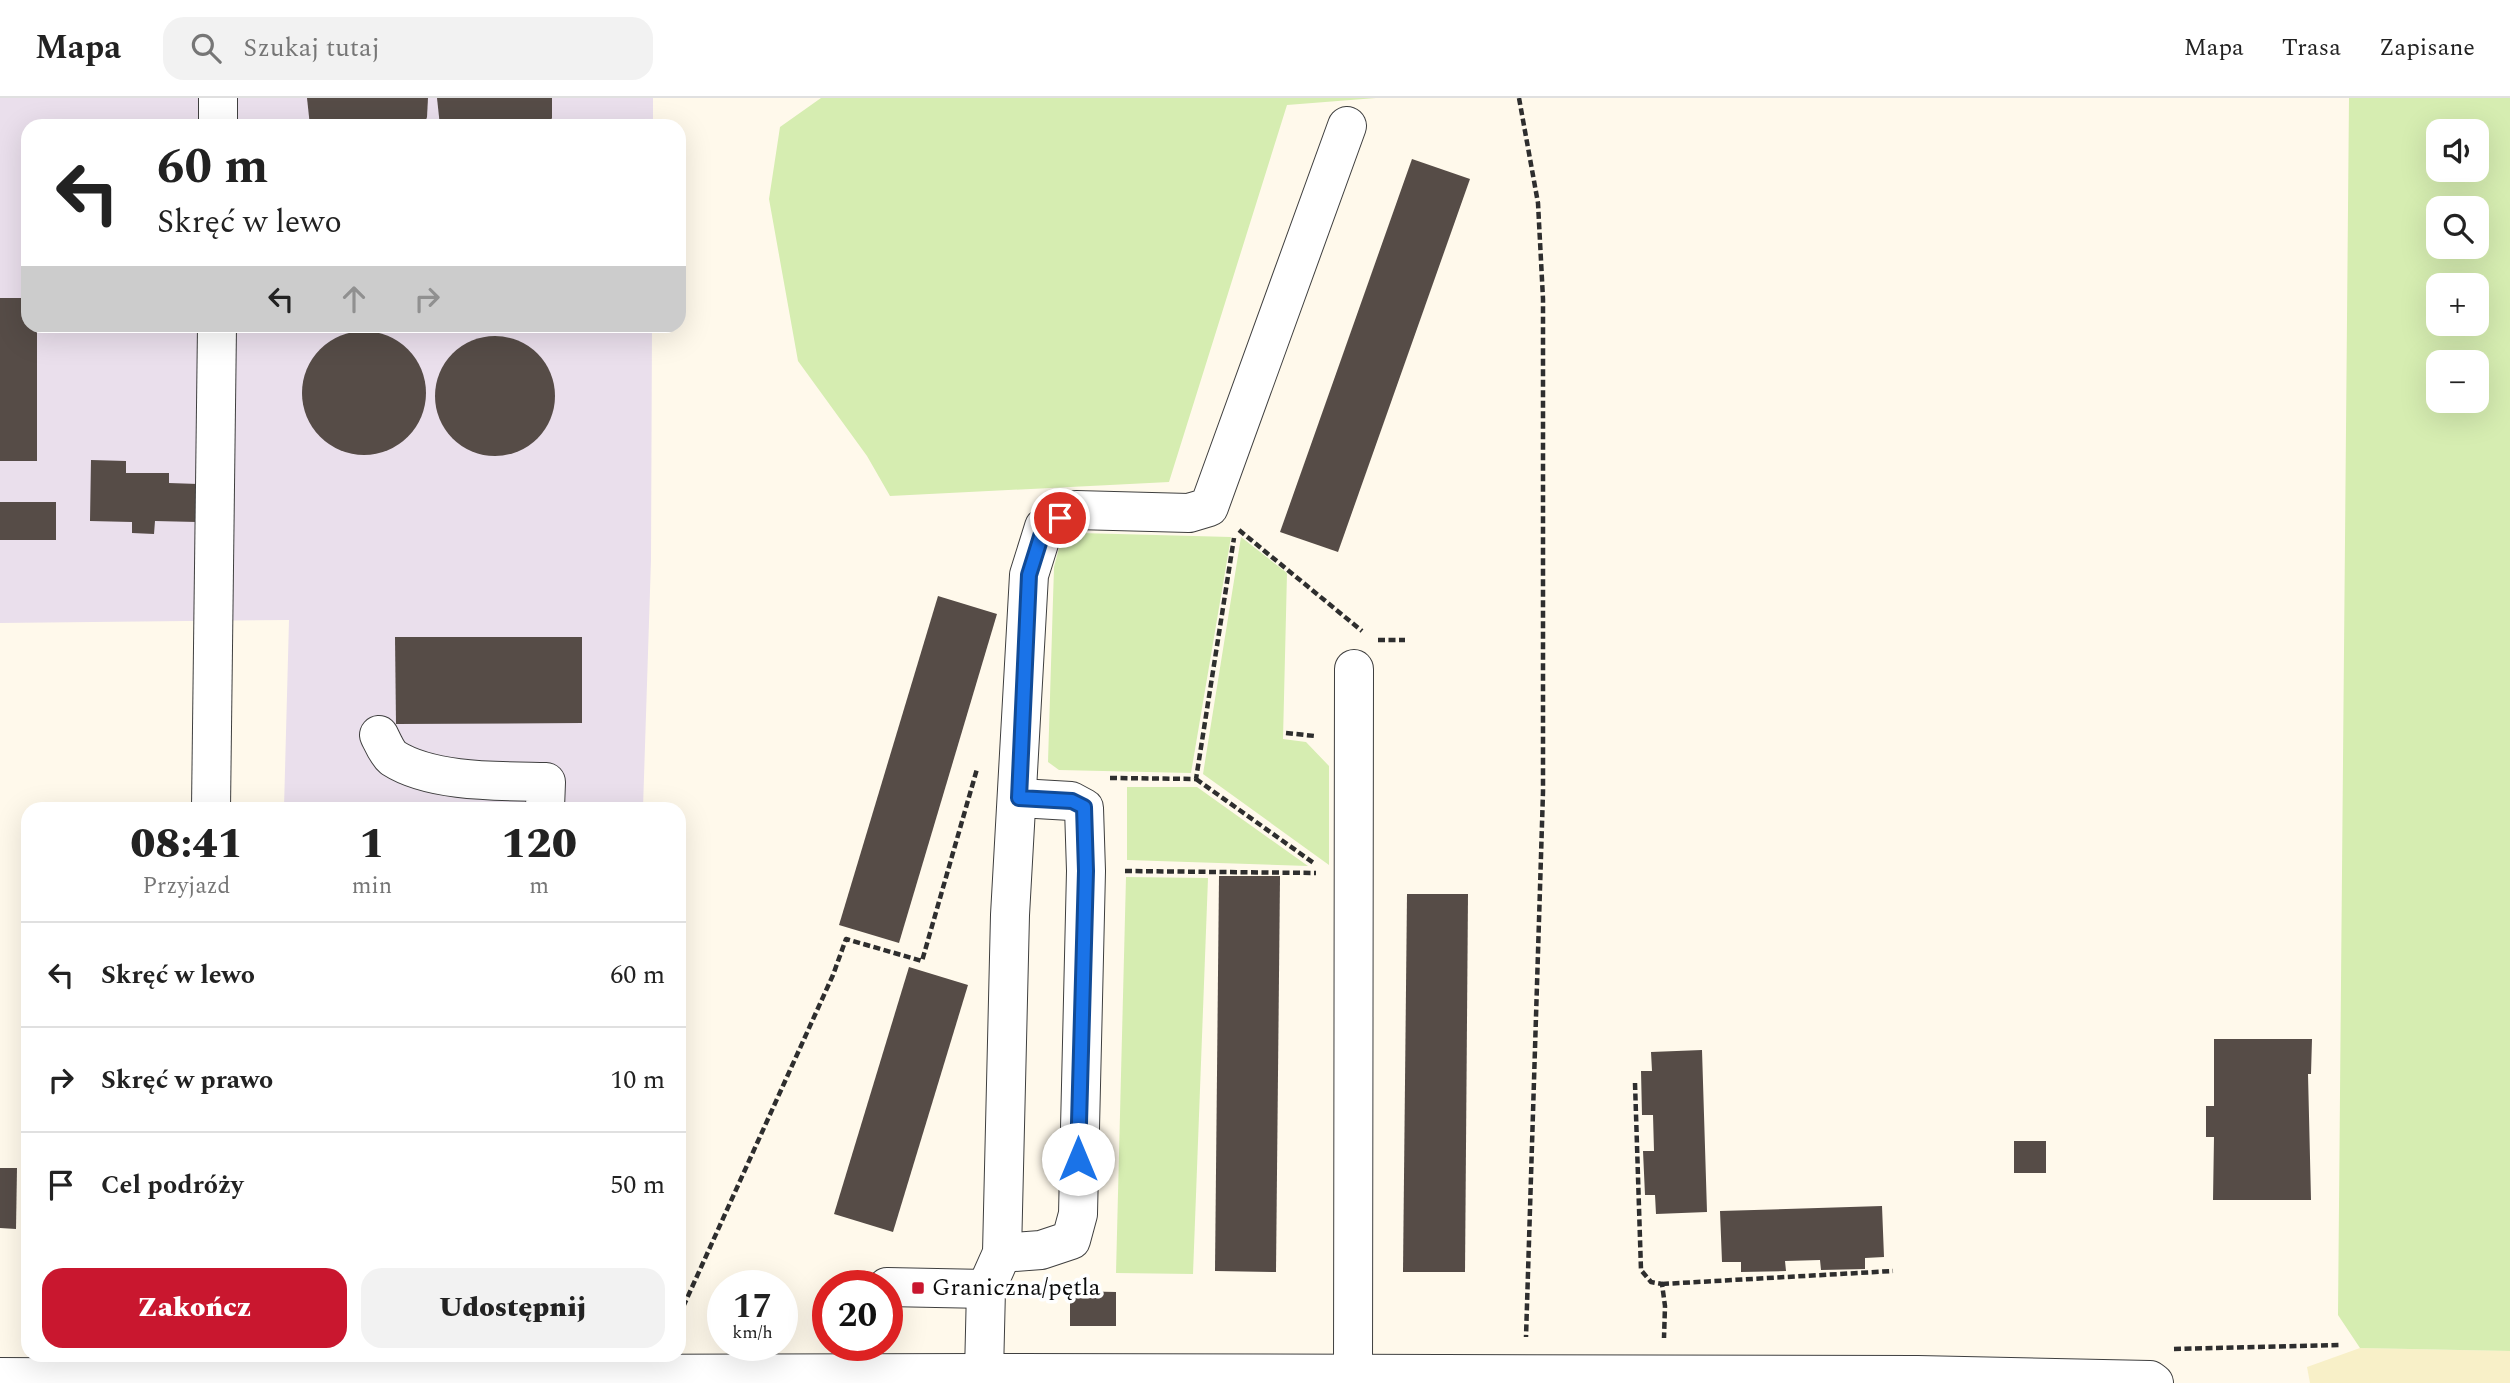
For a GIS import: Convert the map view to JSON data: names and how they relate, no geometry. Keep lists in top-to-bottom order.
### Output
{
  "places": {
    "transit": ["Graniczna/pętla"]
  },
  "page": {
    "header": "Mapa",
    "search": "Szukaj tutaj",
    "nav": ["Mapa", "Trasa", "Zapisane"],
    "map_buttons": ["+", "−"],
    "turn": ["60 m", "Skręć w lewo"],
    "eta": [
      "08:41",
      "Przyjazd",
      "1",
      "min",
      "120",
      "m"
    ],
    "list": [
      {
        "name": "Skręć w lewo",
        "value": "60 m"
      },
      {
        "name": "Skręć w prawo",
        "value": "10 m"
      },
      {
        "name": "Cel podróży",
        "value": "50 m"
      }
    ],
    "buttons": ["Zakończ", "Udostępnij"],
    "speed": "17 km/h",
    "limit": "20"
  }
}
